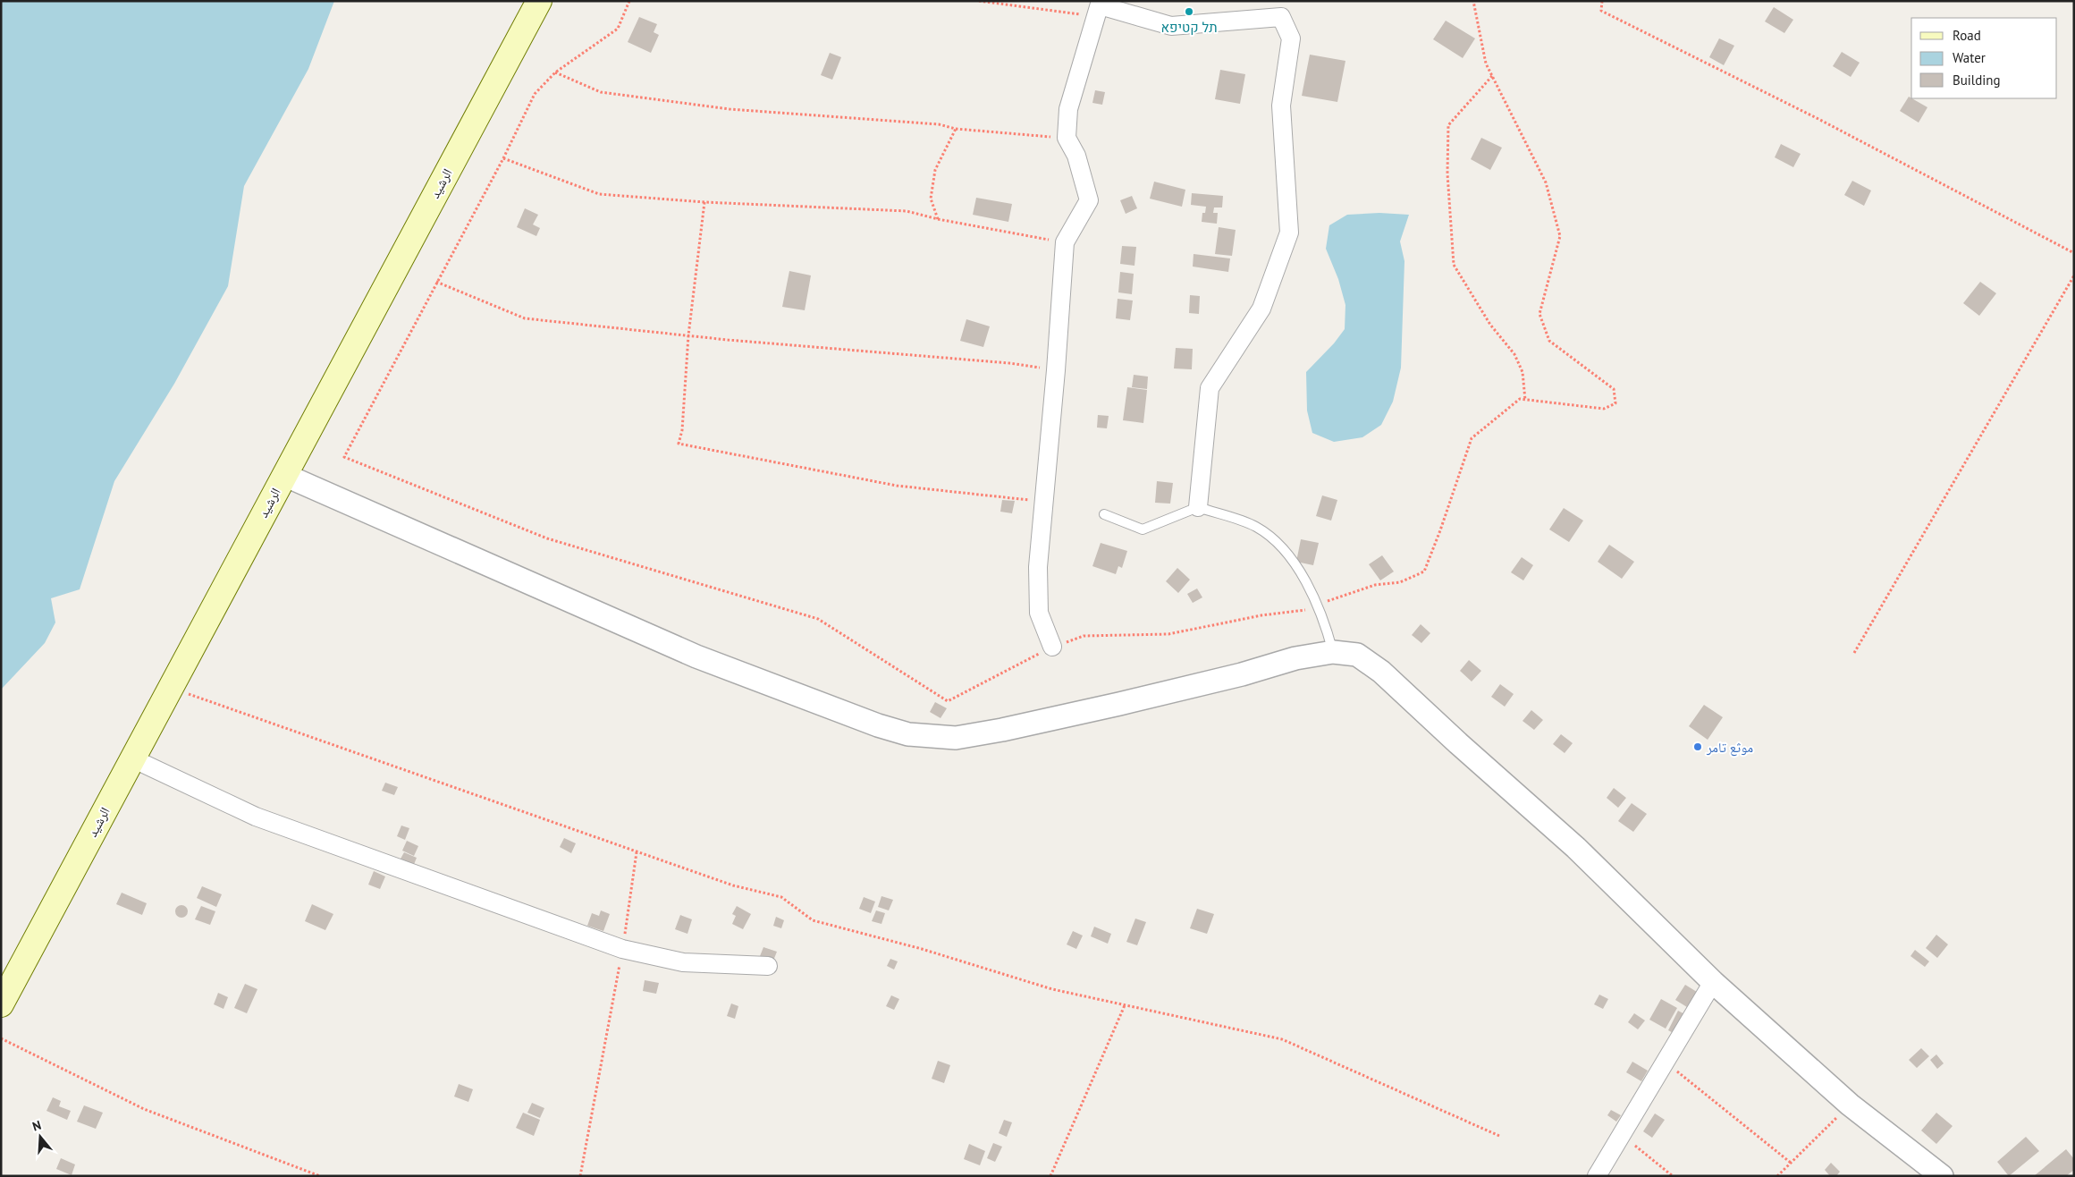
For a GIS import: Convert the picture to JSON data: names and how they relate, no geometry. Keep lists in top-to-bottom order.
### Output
{
  "streets": {
    "main road": ["الرشيد"]
  },
  "places": ["תל קטיפא", "موثع تامر"],
  "legend": ["Road", "Water", "Building"],
  "north": "top"
}
